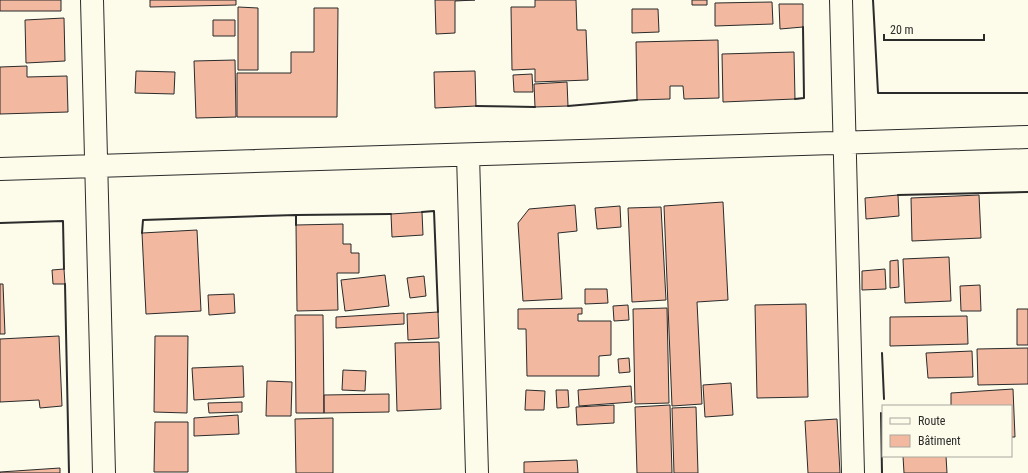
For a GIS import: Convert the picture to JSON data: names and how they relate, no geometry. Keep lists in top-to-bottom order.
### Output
{
  "legend": ["Route", "Bâtiment"],
  "scale_bar": "20 m"
}
